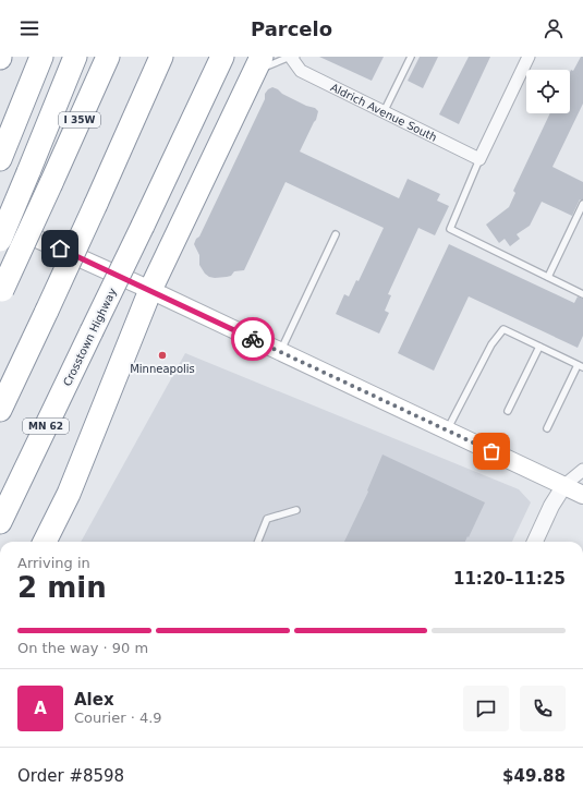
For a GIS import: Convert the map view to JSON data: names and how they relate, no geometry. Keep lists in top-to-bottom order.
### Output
{
  "streets": {
    "highway": ["I 35W", "Crosstown Highway", "MN 62"],
    "street": ["Aldrich Avenue South"]
  },
  "places": ["Minneapolis"],
  "page": {
    "header": "Parcelo",
    "heading": ["2 min", "Arriving in", "11:20–11:25"],
    "panel": [
      "Alex",
      "Courier · 4.9",
      "Order #8598",
      "$49.88"
    ],
    "bar": "On the way · 90 m",
    "round": "A"
  }
}
